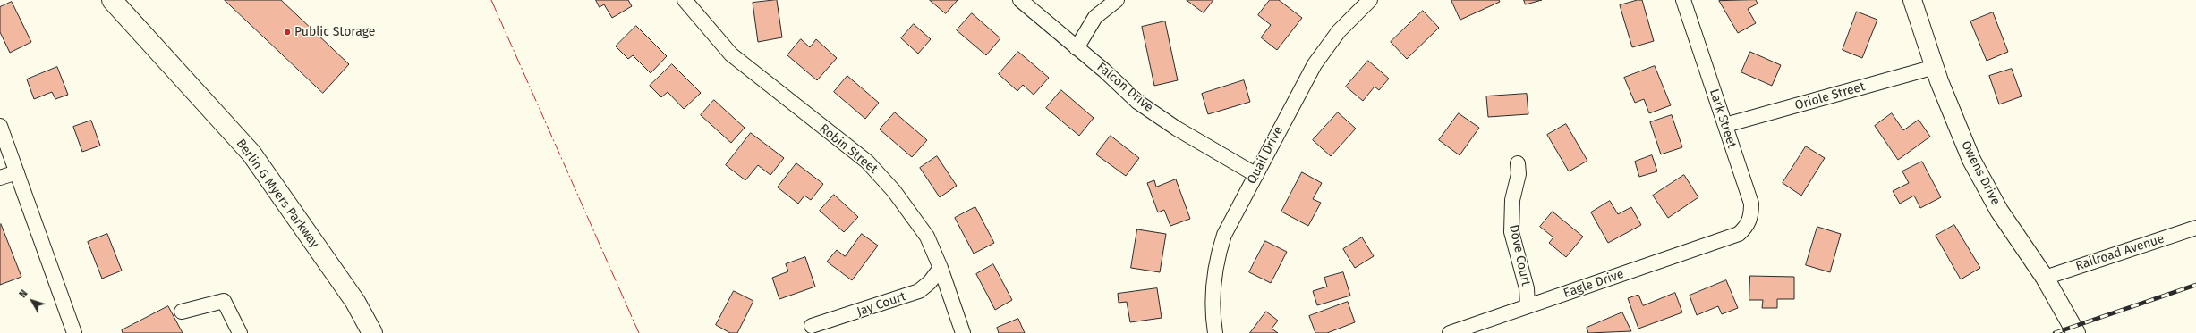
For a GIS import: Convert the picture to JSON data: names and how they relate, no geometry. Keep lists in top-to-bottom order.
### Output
{
  "streets": {
    "main road": ["Berlin G Myers Parkway"],
    "street": [
      "Falcon Drive",
      "Oriole Street",
      "Lark Street",
      "Robin Street",
      "Quail Drive",
      "Owens Drive",
      "Railroad Avenue",
      "Dove Court",
      "Eagle Drive",
      "Jay Court"
    ]
  },
  "crossings": [
    ["Falcon Drive", "Quail Drive"],
    ["Oriole Street", "Lark Street"],
    ["Oriole Street", "Owens Drive"],
    ["Lark Street", "Eagle Drive"],
    ["Robin Street", "Jay Court"],
    ["Owens Drive", "Railroad Avenue"],
    ["Dove Court", "Eagle Drive"]
  ],
  "places": ["Public Storage"],
  "north": "top left"
}
